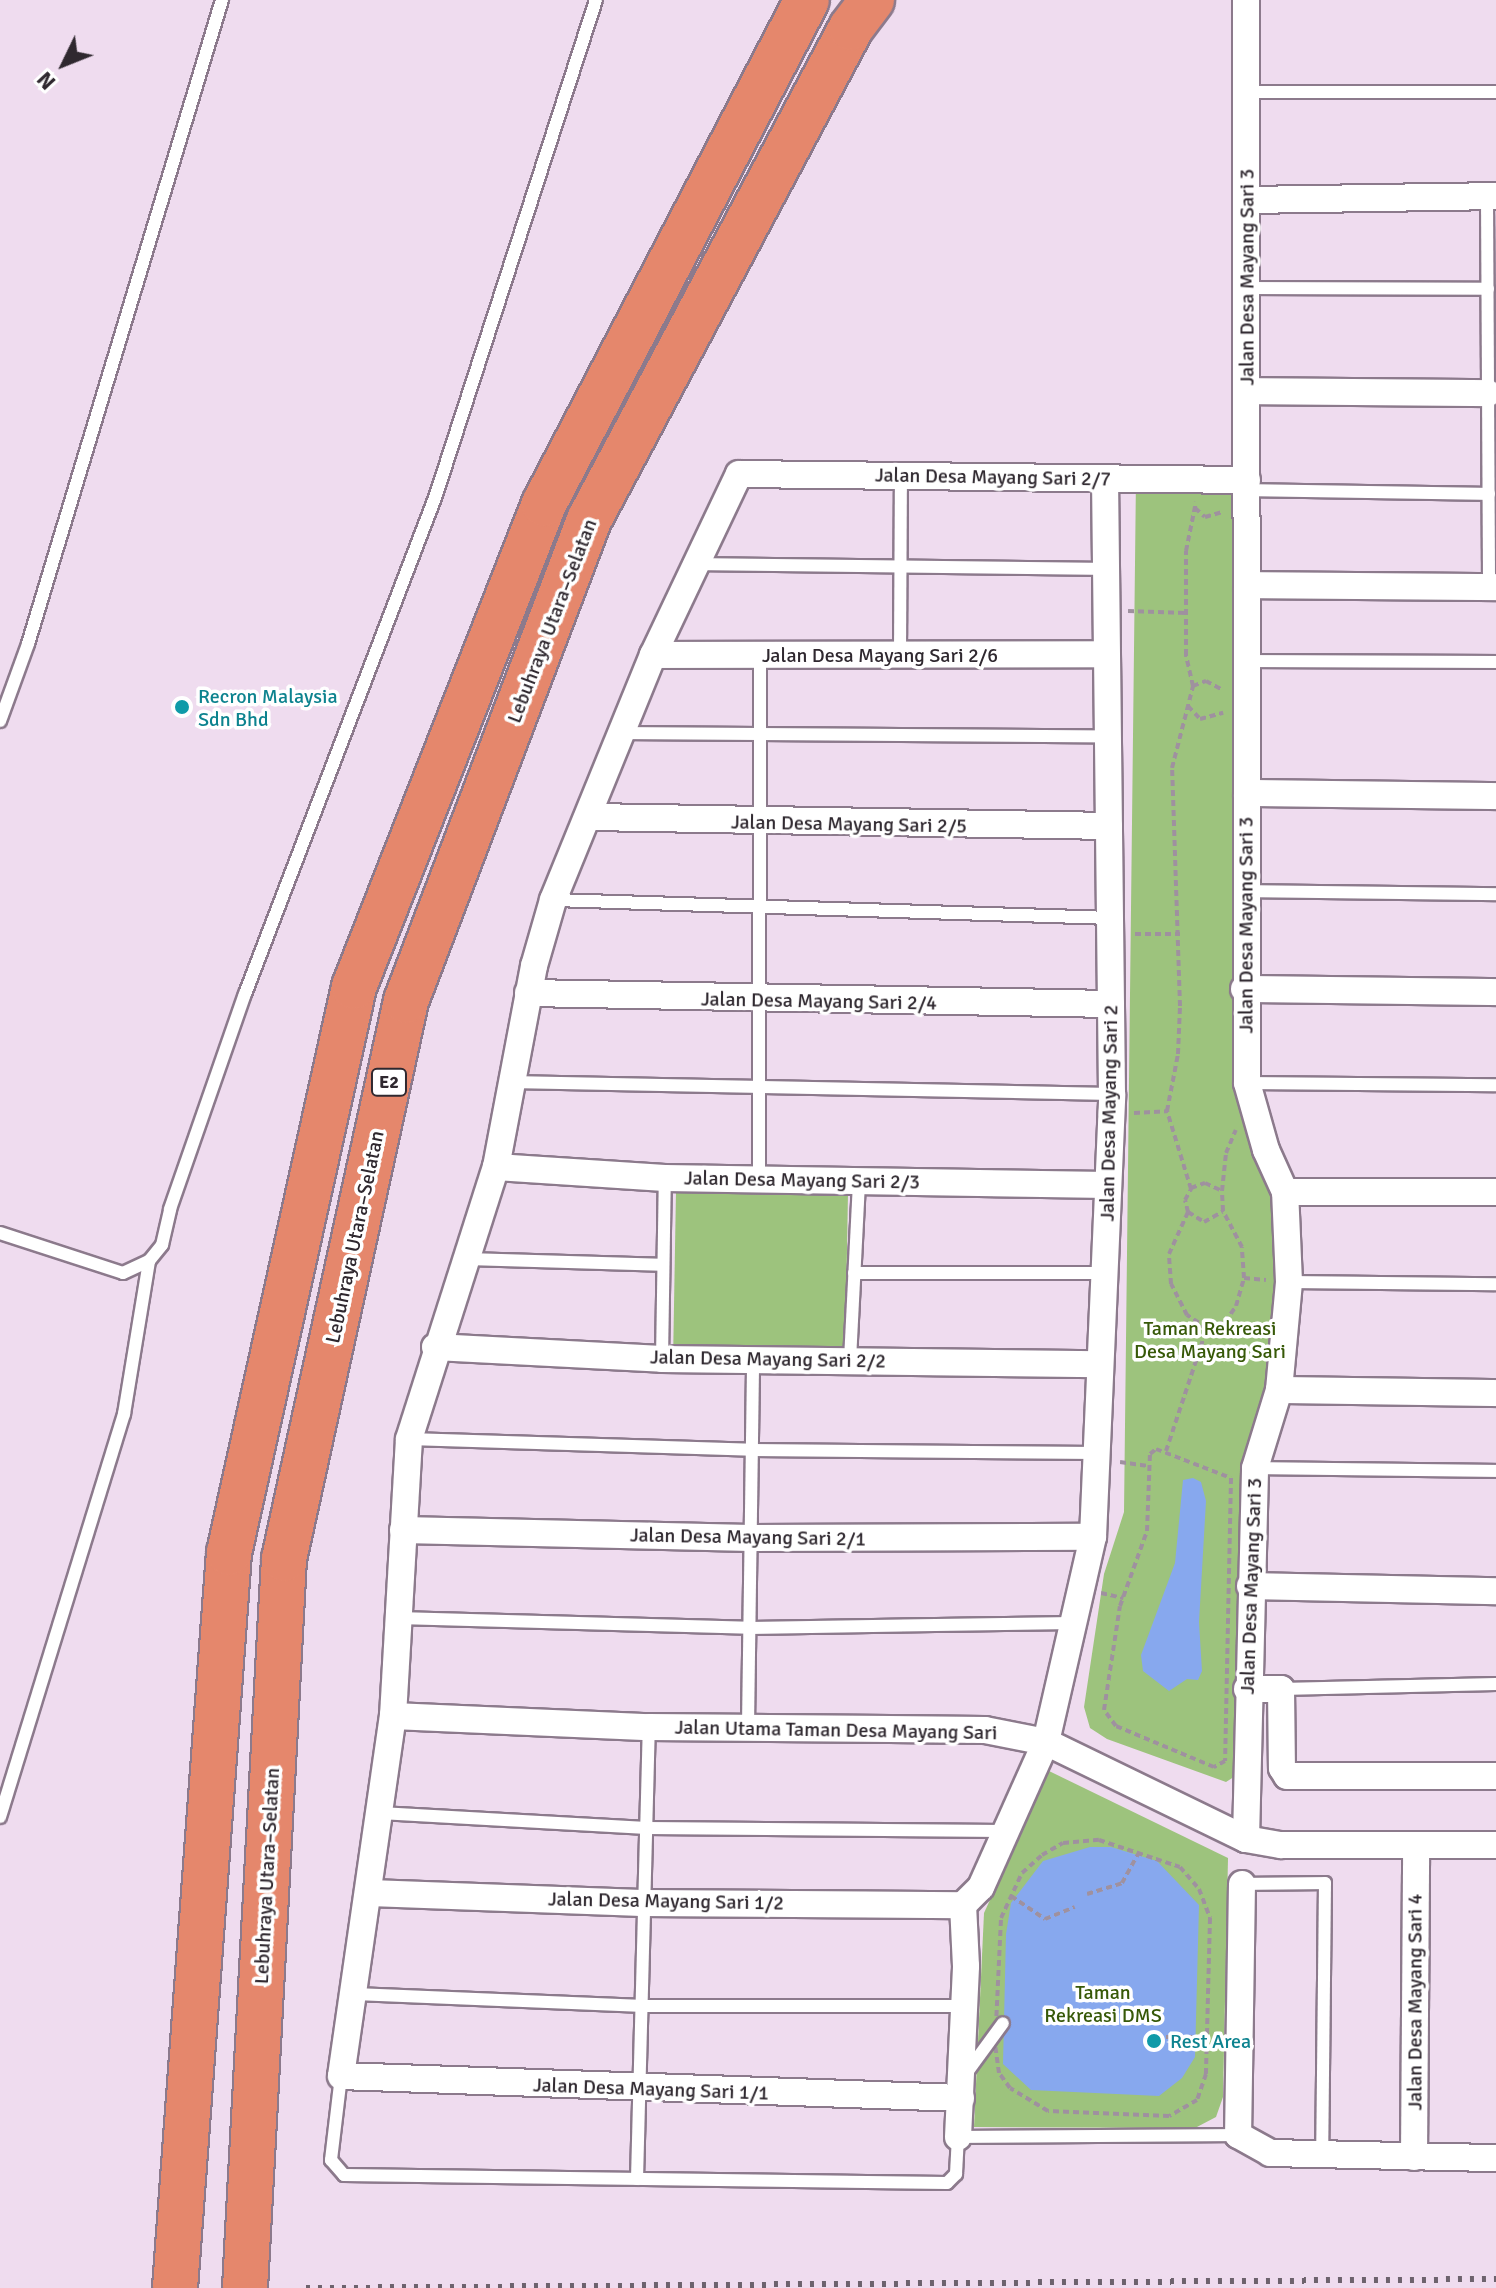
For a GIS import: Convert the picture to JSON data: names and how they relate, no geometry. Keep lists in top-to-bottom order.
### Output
{
  "streets": {
    "highway": ["Lebuhraya Utara–Selatan", "E2"],
    "street": [
      "Jalan Desa Mayang Sari 3",
      "Jalan Desa Mayang Sari 2/7",
      "Jalan Desa Mayang Sari 2/6",
      "Jalan Desa Mayang Sari 2/5",
      "Jalan Desa Mayang Sari 2/4",
      "Jalan Desa Mayang Sari 2",
      "Jalan Desa Mayang Sari 2/3",
      "Jalan Desa Mayang Sari 2/2",
      "Jalan Desa Mayang Sari 2/1",
      "Jalan Utama Taman Desa Mayang Sari",
      "Jalan Desa Mayang Sari 1/2",
      "Jalan Desa Mayang Sari 4",
      "Jalan Desa Mayang Sari 1/1"
    ]
  },
  "crossings": [
    ["Jalan Desa Mayang Sari 3", "Jalan Desa Mayang Sari 2/7"],
    ["Jalan Desa Mayang Sari 3", "Jalan Utama Taman Desa Mayang Sari"],
    ["Jalan Desa Mayang Sari 2/7", "Jalan Desa Mayang Sari 2"],
    ["Jalan Desa Mayang Sari 2/6", "Jalan Desa Mayang Sari 2"],
    ["Jalan Desa Mayang Sari 2/5", "Jalan Desa Mayang Sari 2"],
    ["Jalan Desa Mayang Sari 2/4", "Jalan Desa Mayang Sari 2"],
    ["Jalan Desa Mayang Sari 2", "Jalan Desa Mayang Sari 2/3"],
    ["Jalan Desa Mayang Sari 2", "Jalan Desa Mayang Sari 2/2"],
    ["Jalan Desa Mayang Sari 2", "Jalan Desa Mayang Sari 2/1"],
    ["Jalan Desa Mayang Sari 2", "Jalan Utama Taman Desa Mayang Sari"],
    ["Jalan Desa Mayang Sari 2", "Jalan Desa Mayang Sari 1/2"],
    ["Jalan Utama Taman Desa Mayang Sari", "Jalan Desa Mayang Sari 4"]
  ],
  "parks": ["Taman Rekreasi Desa Mayang Sari", "Taman Rekreasi DMS"],
  "places": ["Recron Malaysia Sdn Bhd", "Rest Area"],
  "north": "bottom left"
}
